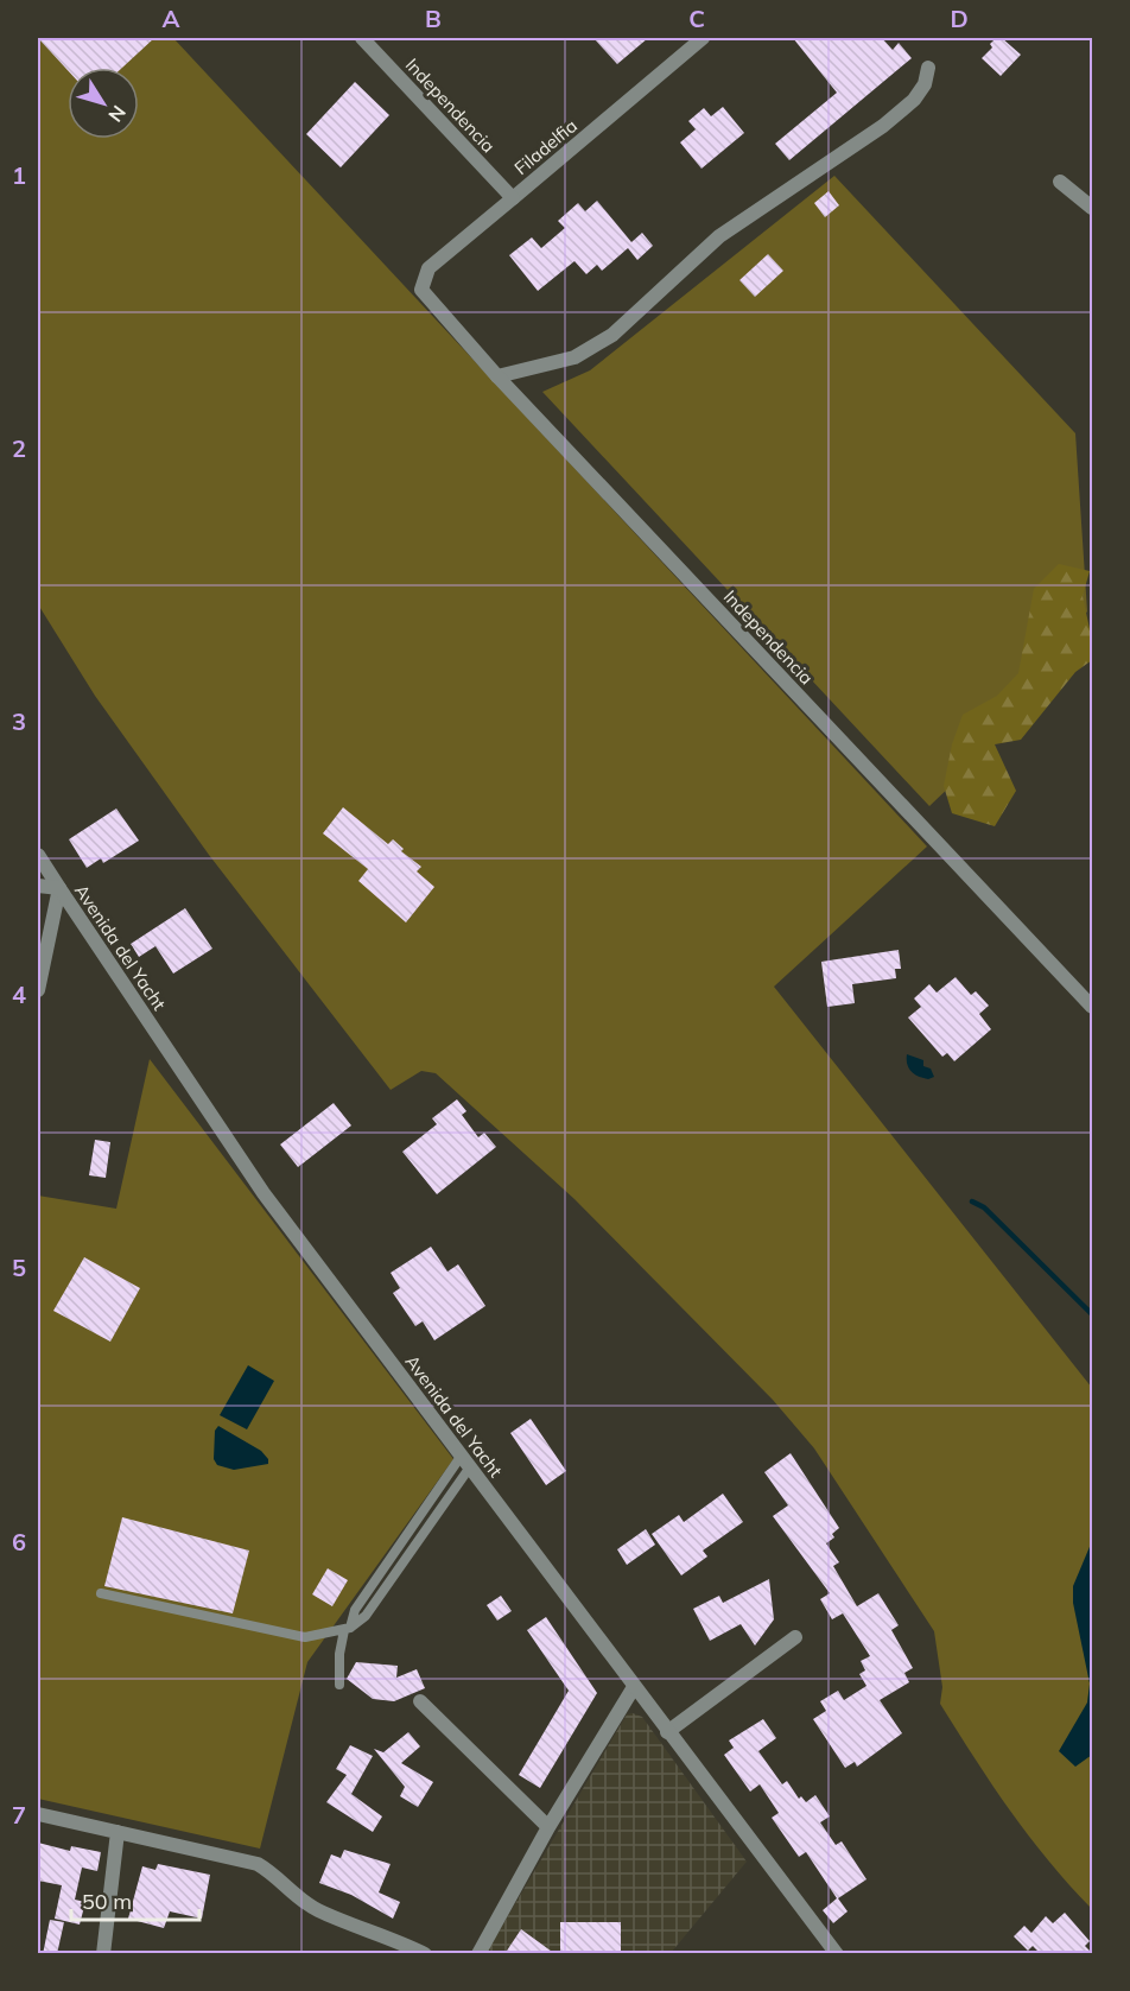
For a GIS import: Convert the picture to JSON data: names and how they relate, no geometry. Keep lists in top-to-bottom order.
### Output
{
  "streets": {
    "street": ["Independencia", "Filadelfia", "Avenida del Yacht"]
  },
  "crossings": [
    ["Independencia", "Filadelfia"]
  ],
  "scale_bar": "50 m",
  "north": "bottom right",
  "grid": {
    "columns": [
      "A",
      "B",
      "C",
      "D"
    ],
    "rows": [
      "1",
      "2",
      "3",
      "4",
      "5",
      "6",
      "7"
    ]
  }
}
